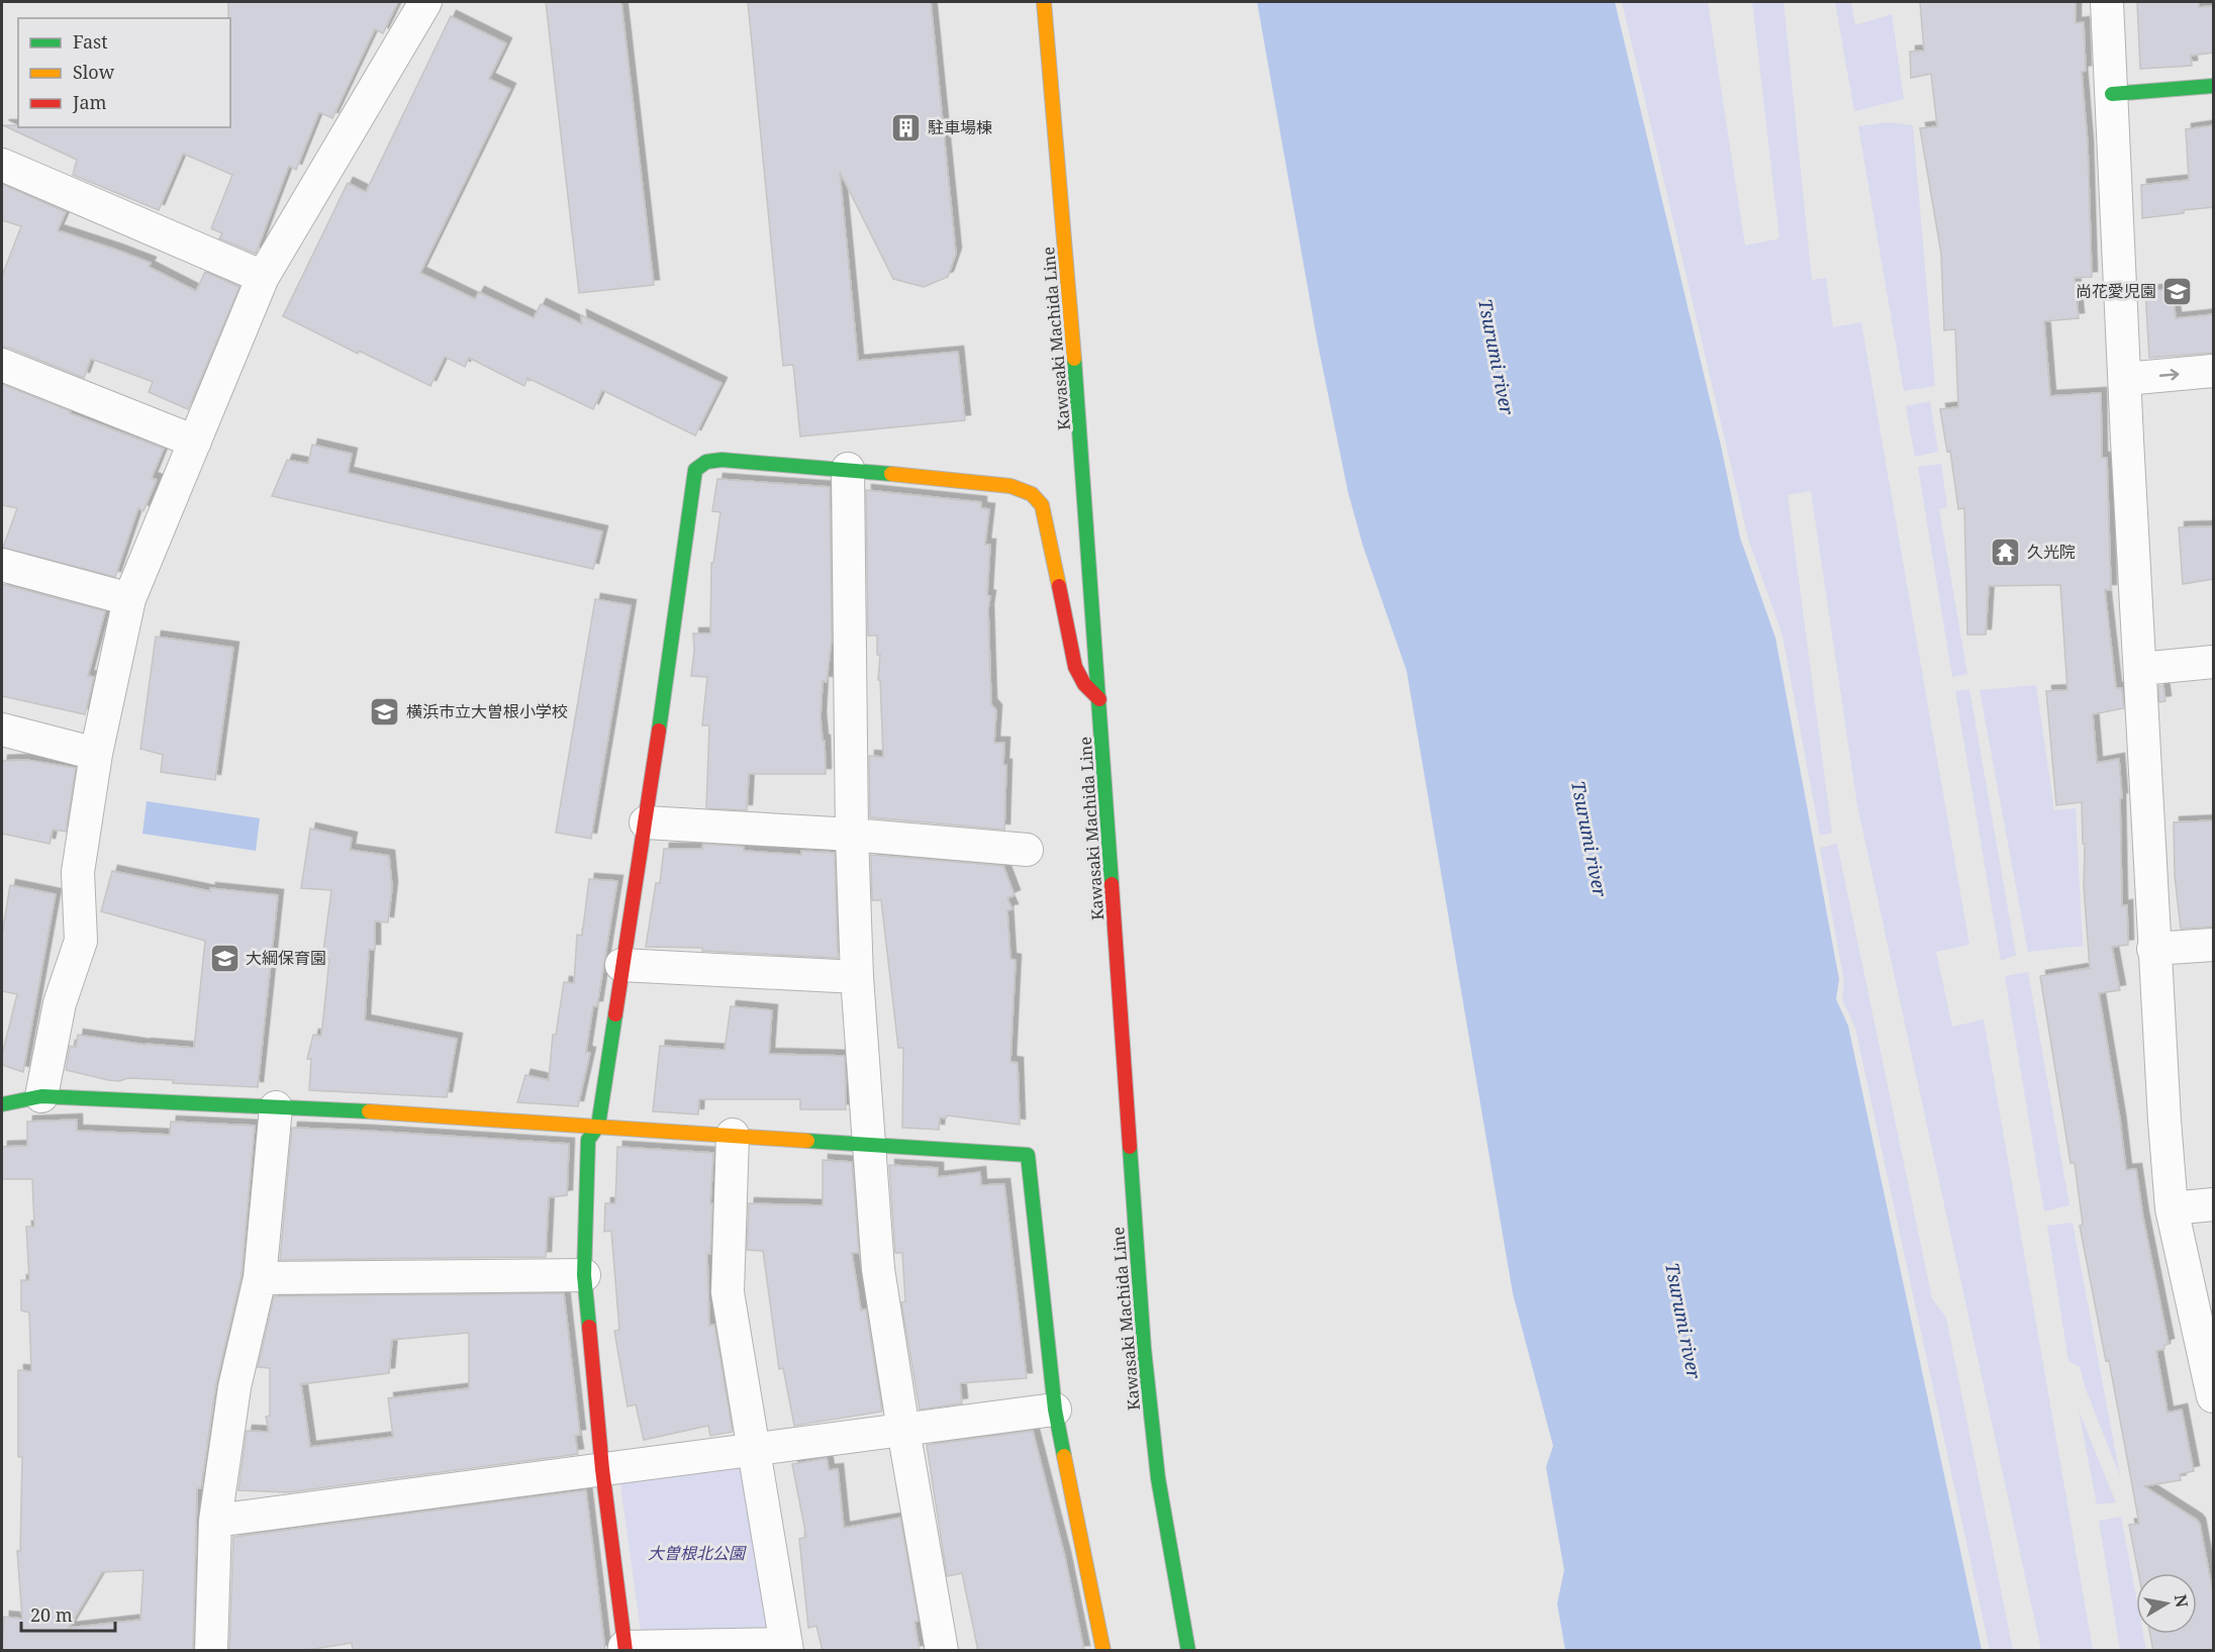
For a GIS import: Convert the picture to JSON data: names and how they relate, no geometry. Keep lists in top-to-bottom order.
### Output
{
  "streets": {
    "street": ["Kawasaki Machida Line"]
  },
  "water": ["Tsurumi river"],
  "parks": ["大曽根北公園"],
  "places": {
    "building": ["駐車場棟"],
    "school or university": ["尚花愛児園", "横浜市立大曽根小学校", "大綱保育園"],
    "temple": ["久光院"]
  },
  "legend": ["Fast", "Slow", "Jam"],
  "scale_bar": "20 m",
  "north": "right"
}
